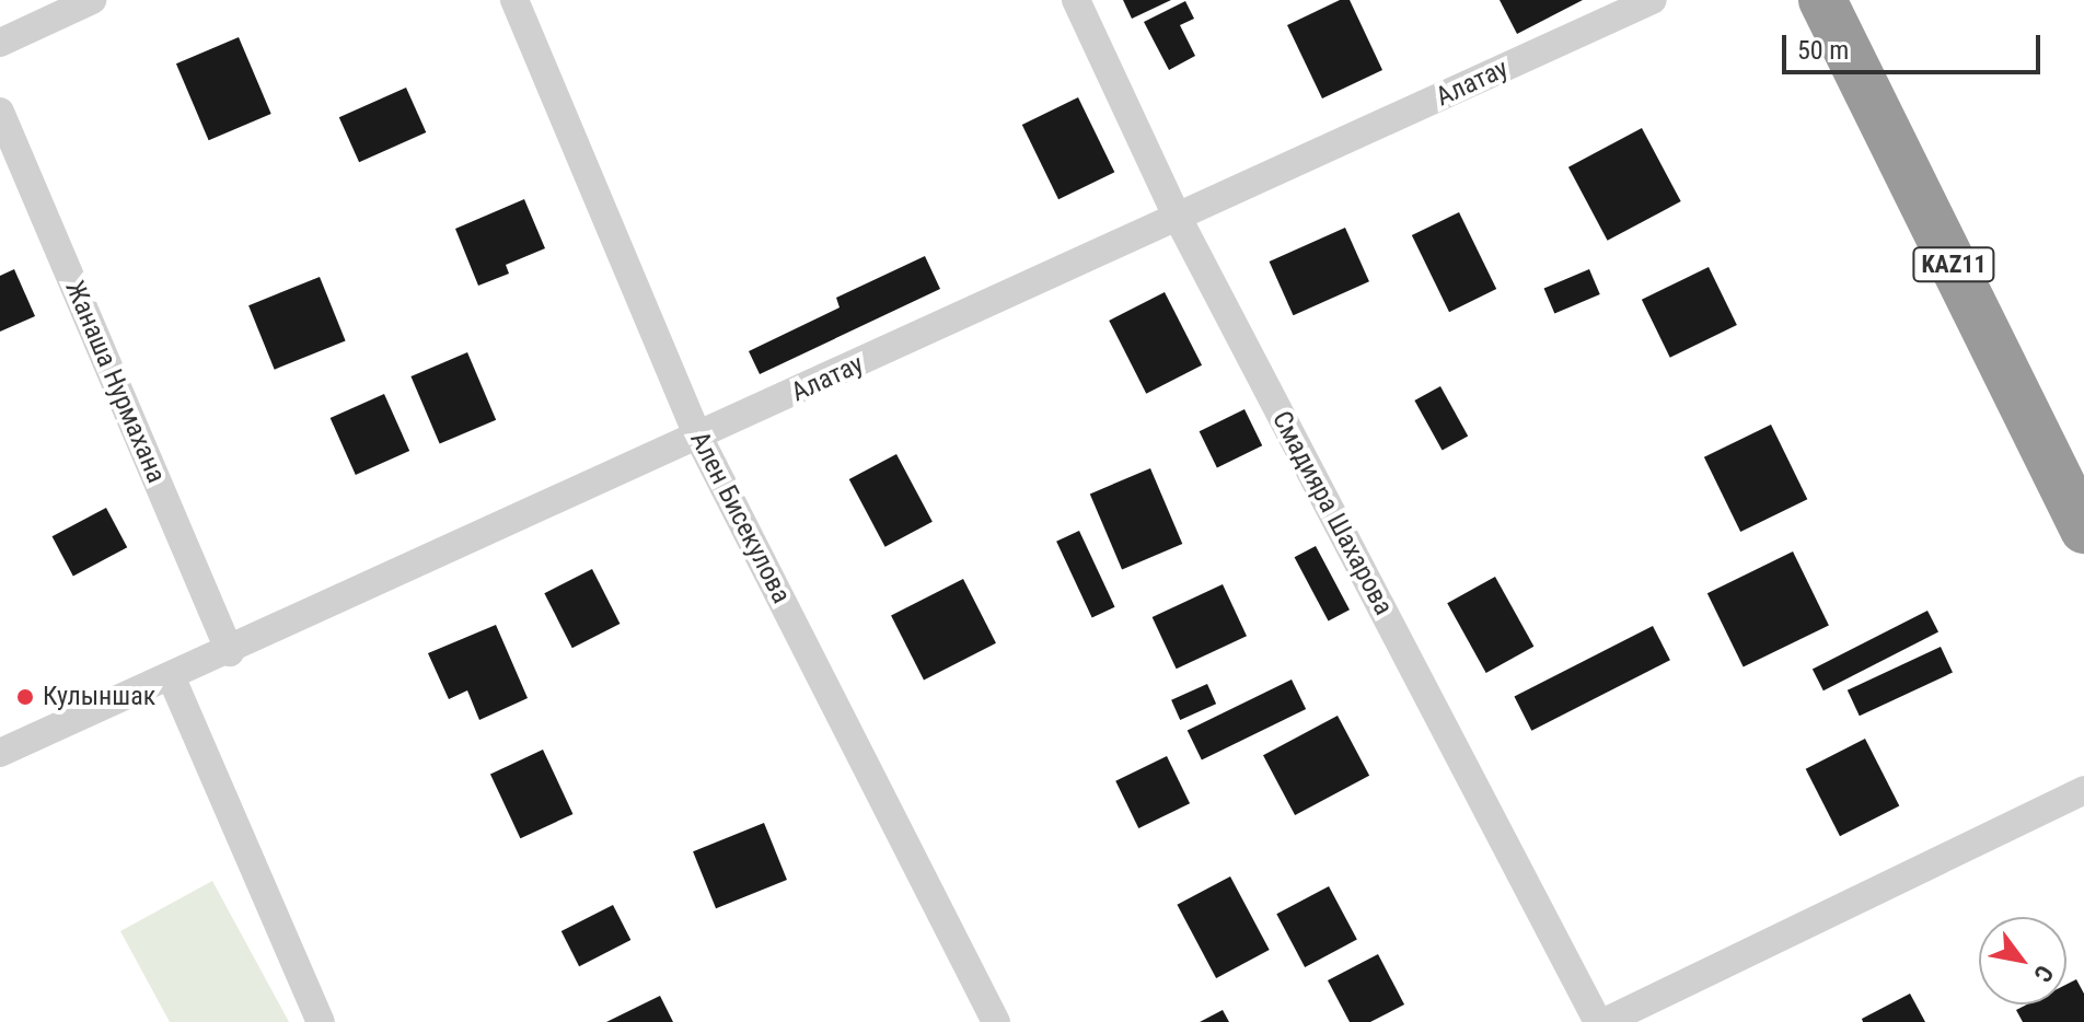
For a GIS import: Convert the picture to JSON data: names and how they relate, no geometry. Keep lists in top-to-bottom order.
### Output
{
  "streets": {
    "highway": ["KAZ11"],
    "street": [
      "Алатау",
      "Жанаша Нурмахана",
      "Смадияра Шахарова",
      "Ален Бисекулова"
    ]
  },
  "crossings": [
    ["Алатау", "Жанаша Нурмахана"],
    ["Алатау", "Смадияра Шахарова"],
    ["Алатау", "Ален Бисекулова"]
  ],
  "places": ["Кулыншак"],
  "scale_bar": "50 m",
  "north": "bottom right"
}
